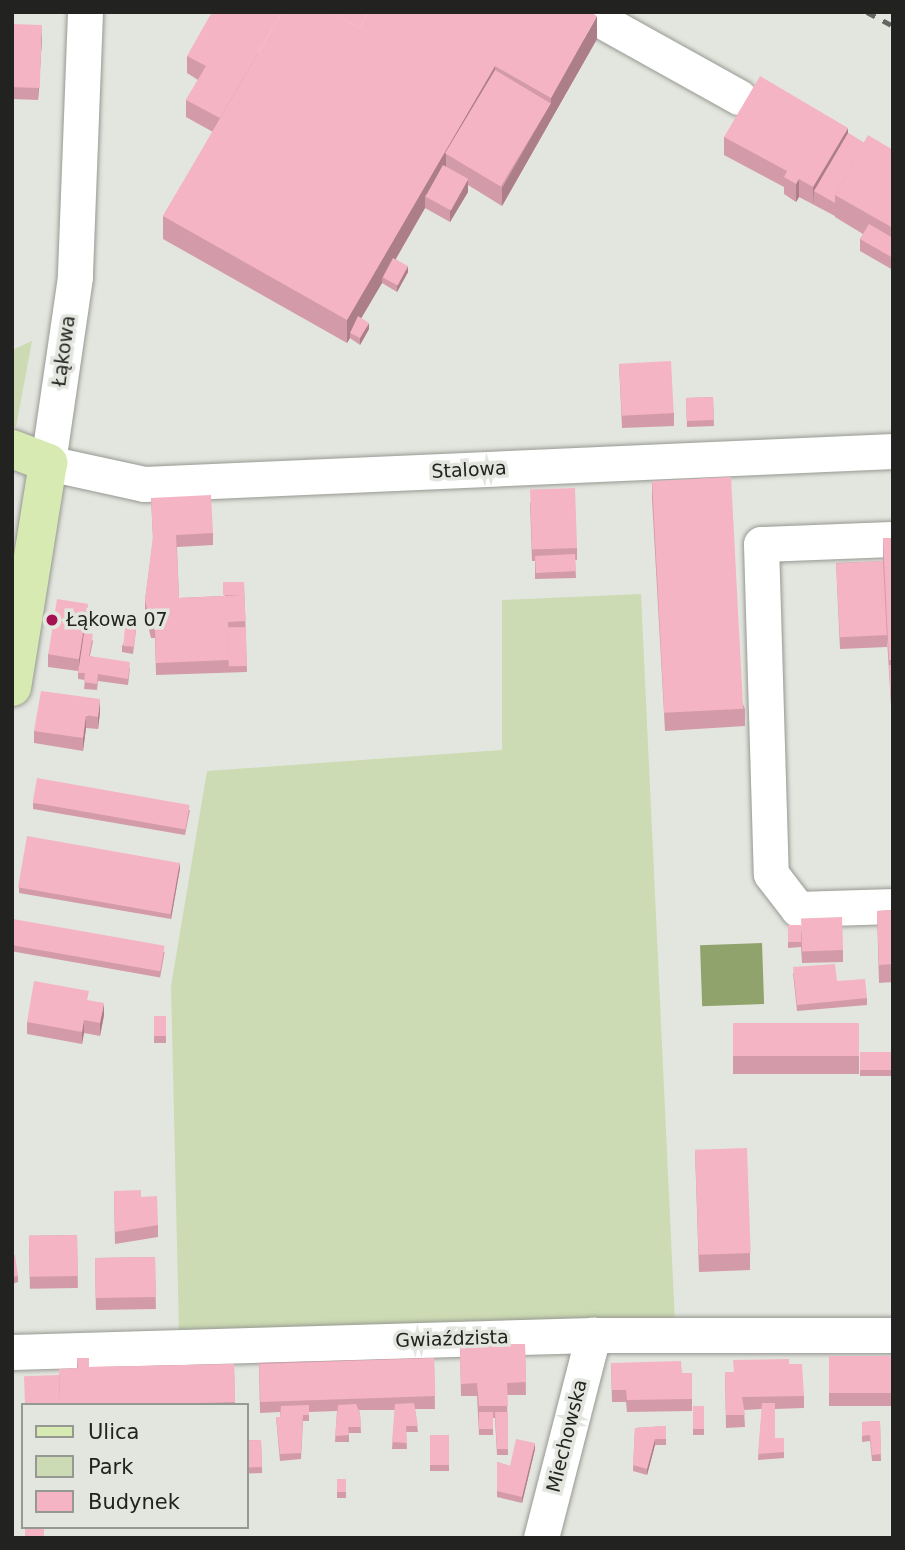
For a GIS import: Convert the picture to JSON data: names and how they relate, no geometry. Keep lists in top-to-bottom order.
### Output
{
  "streets": {
    "main road": ["Łąkowa"],
    "street": ["Stalowa", "Gwiaździsta", "Miechowska"]
  },
  "crossings": [
    ["Łąkowa", "Stalowa"],
    ["Gwiaździsta", "Miechowska"]
  ],
  "places": ["Łąkowa 07"],
  "legend": ["Ulica", "Park", "Budynek"]
}
